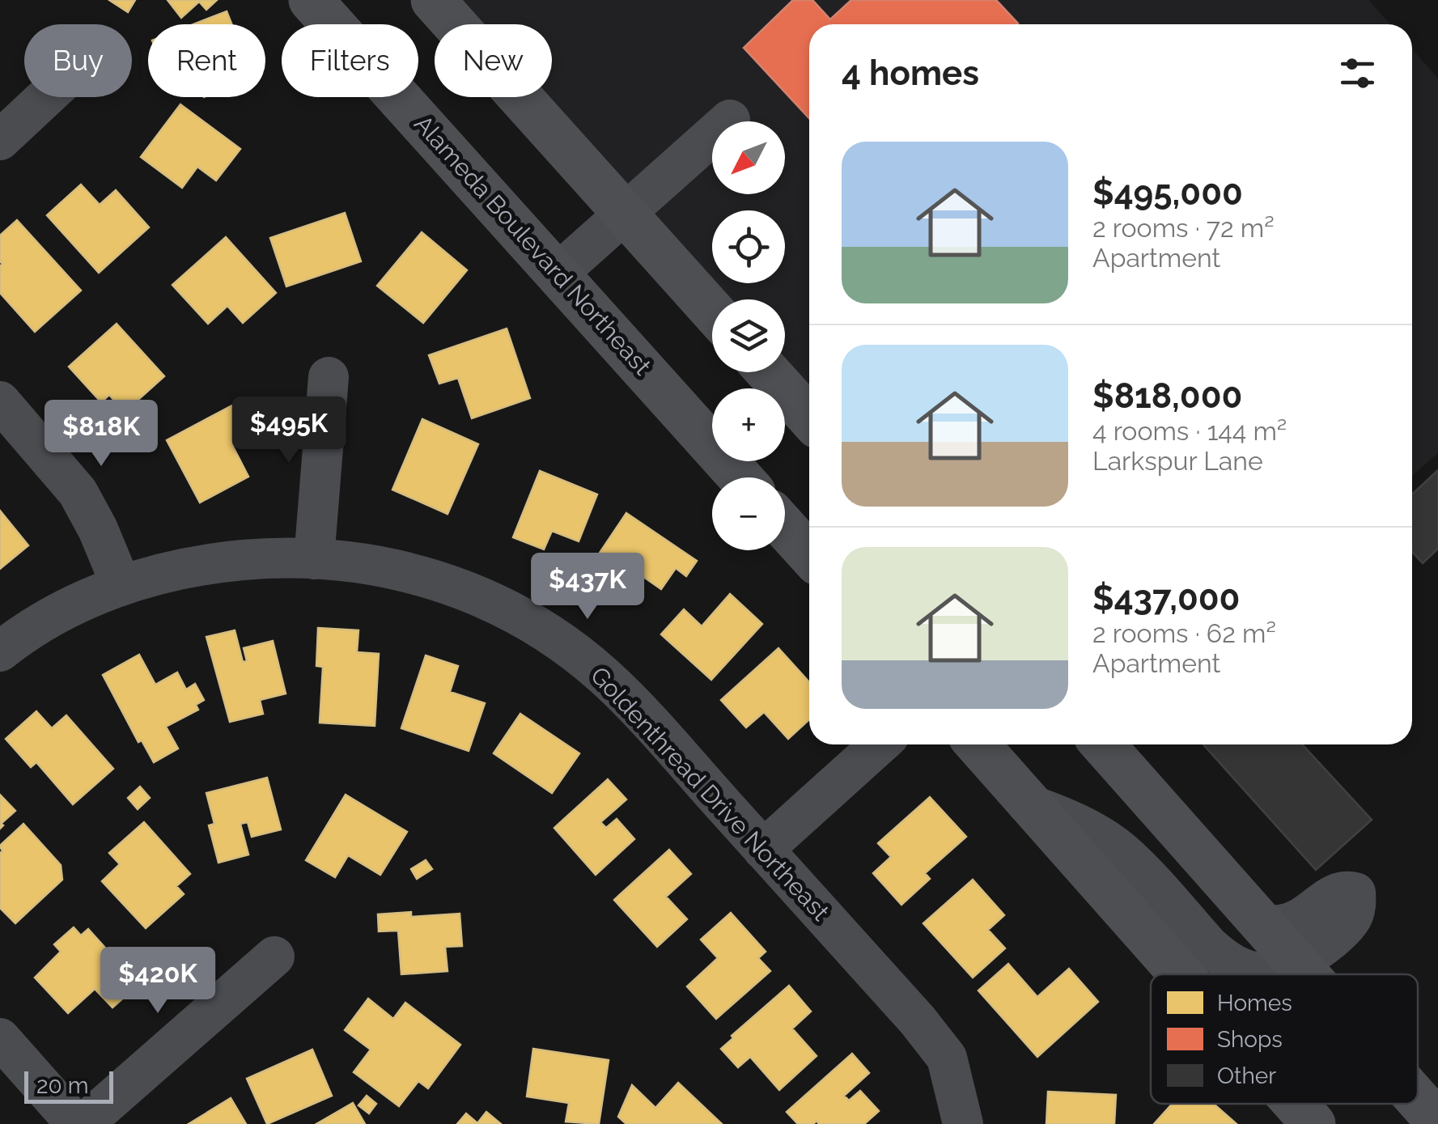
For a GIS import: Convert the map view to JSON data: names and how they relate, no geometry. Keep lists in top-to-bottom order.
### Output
{
  "streets": {
    "main road": ["Alameda Boulevard Northeast"],
    "street": ["Goldenthread Drive Northeast"]
  },
  "legend": ["Homes", "Shops", "Other"],
  "scale_bar": "20 m",
  "north": "bottom left",
  "page": {
    "chip": [
      "Buy",
      "Rent",
      "Filters",
      "New"
    ],
    "heading": "4 homes",
    "map_buttons": ["+", "−"],
    "list": [
      {
        "name": "$495,000",
        "note": "2 rooms · 72 m² · Apartment"
      },
      {
        "name": "$818,000",
        "note": "4 rooms · 144 m² · Larkspur Lane"
      },
      {
        "name": "$437,000",
        "note": "2 rooms · 62 m² · Apartment"
      }
    ],
    "price": [
      "$495K",
      "$818K",
      "$437K",
      "$420K"
    ],
    "scale": "20 m"
  }
}
